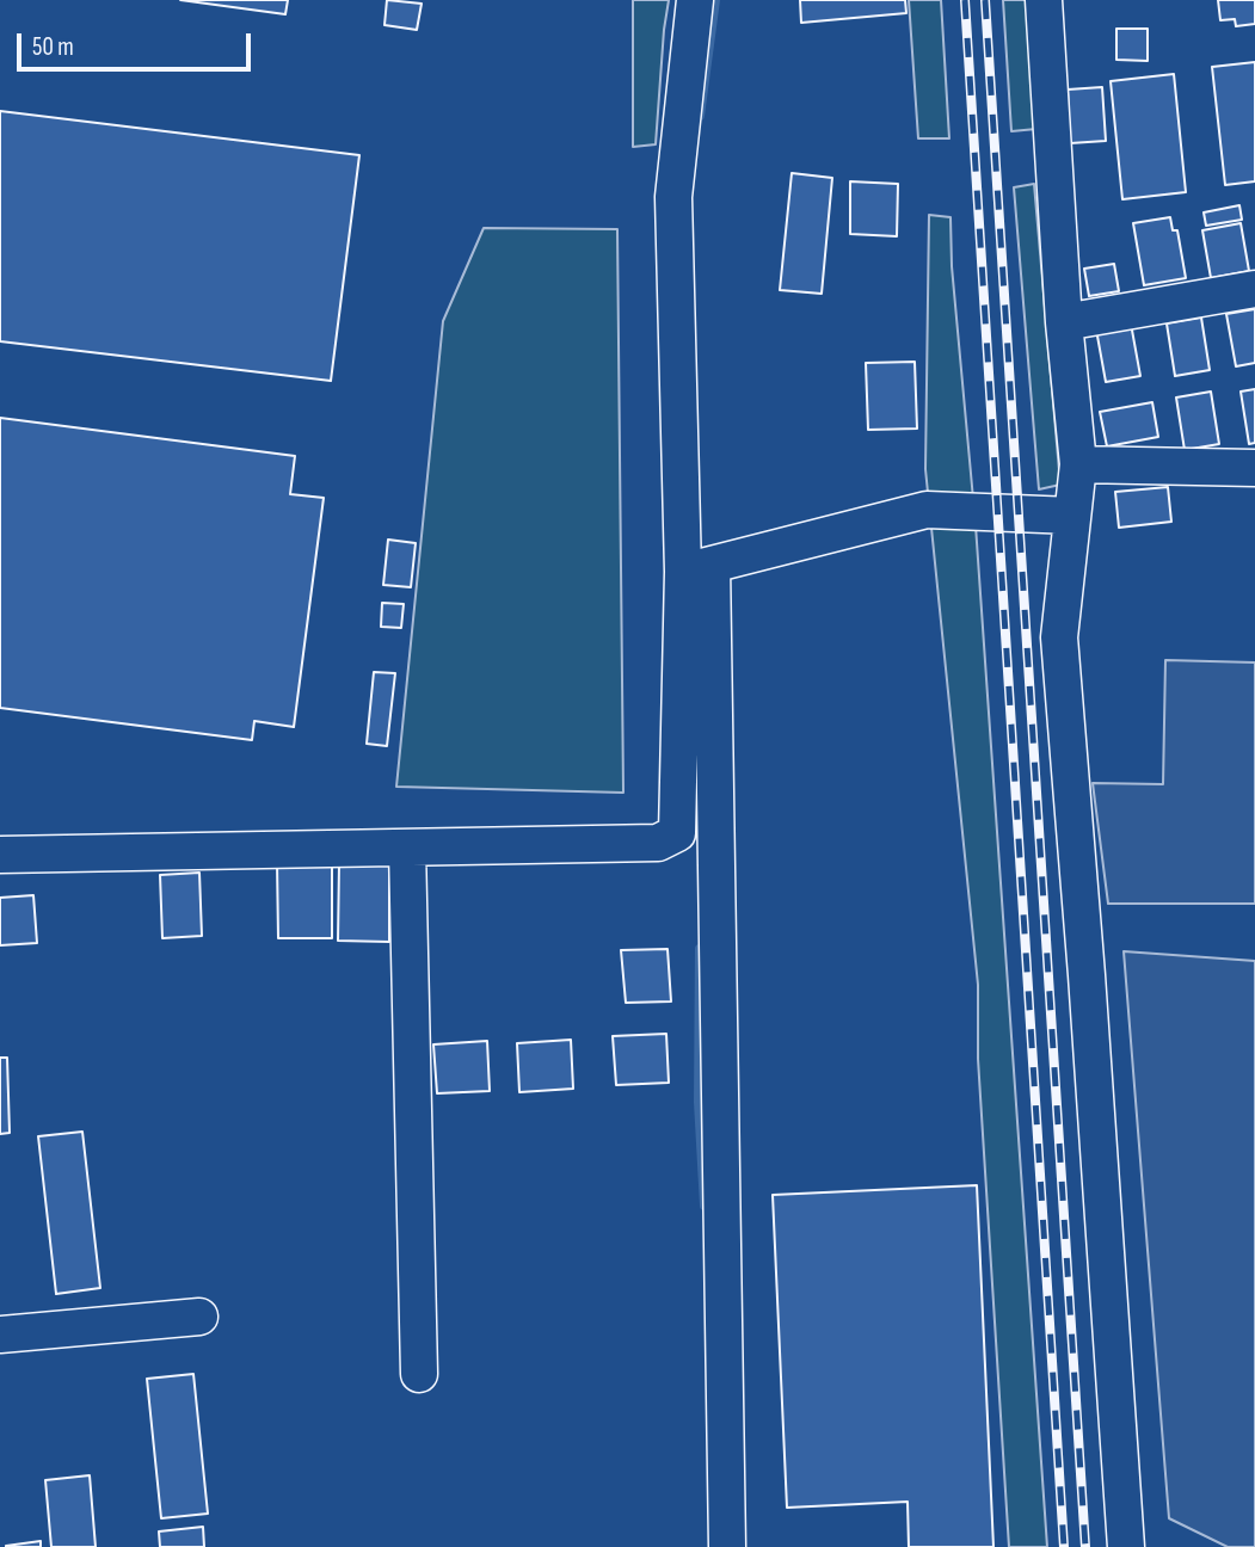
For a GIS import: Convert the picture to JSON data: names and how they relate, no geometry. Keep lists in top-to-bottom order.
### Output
{
  "scale_bar": "50 m"
}
